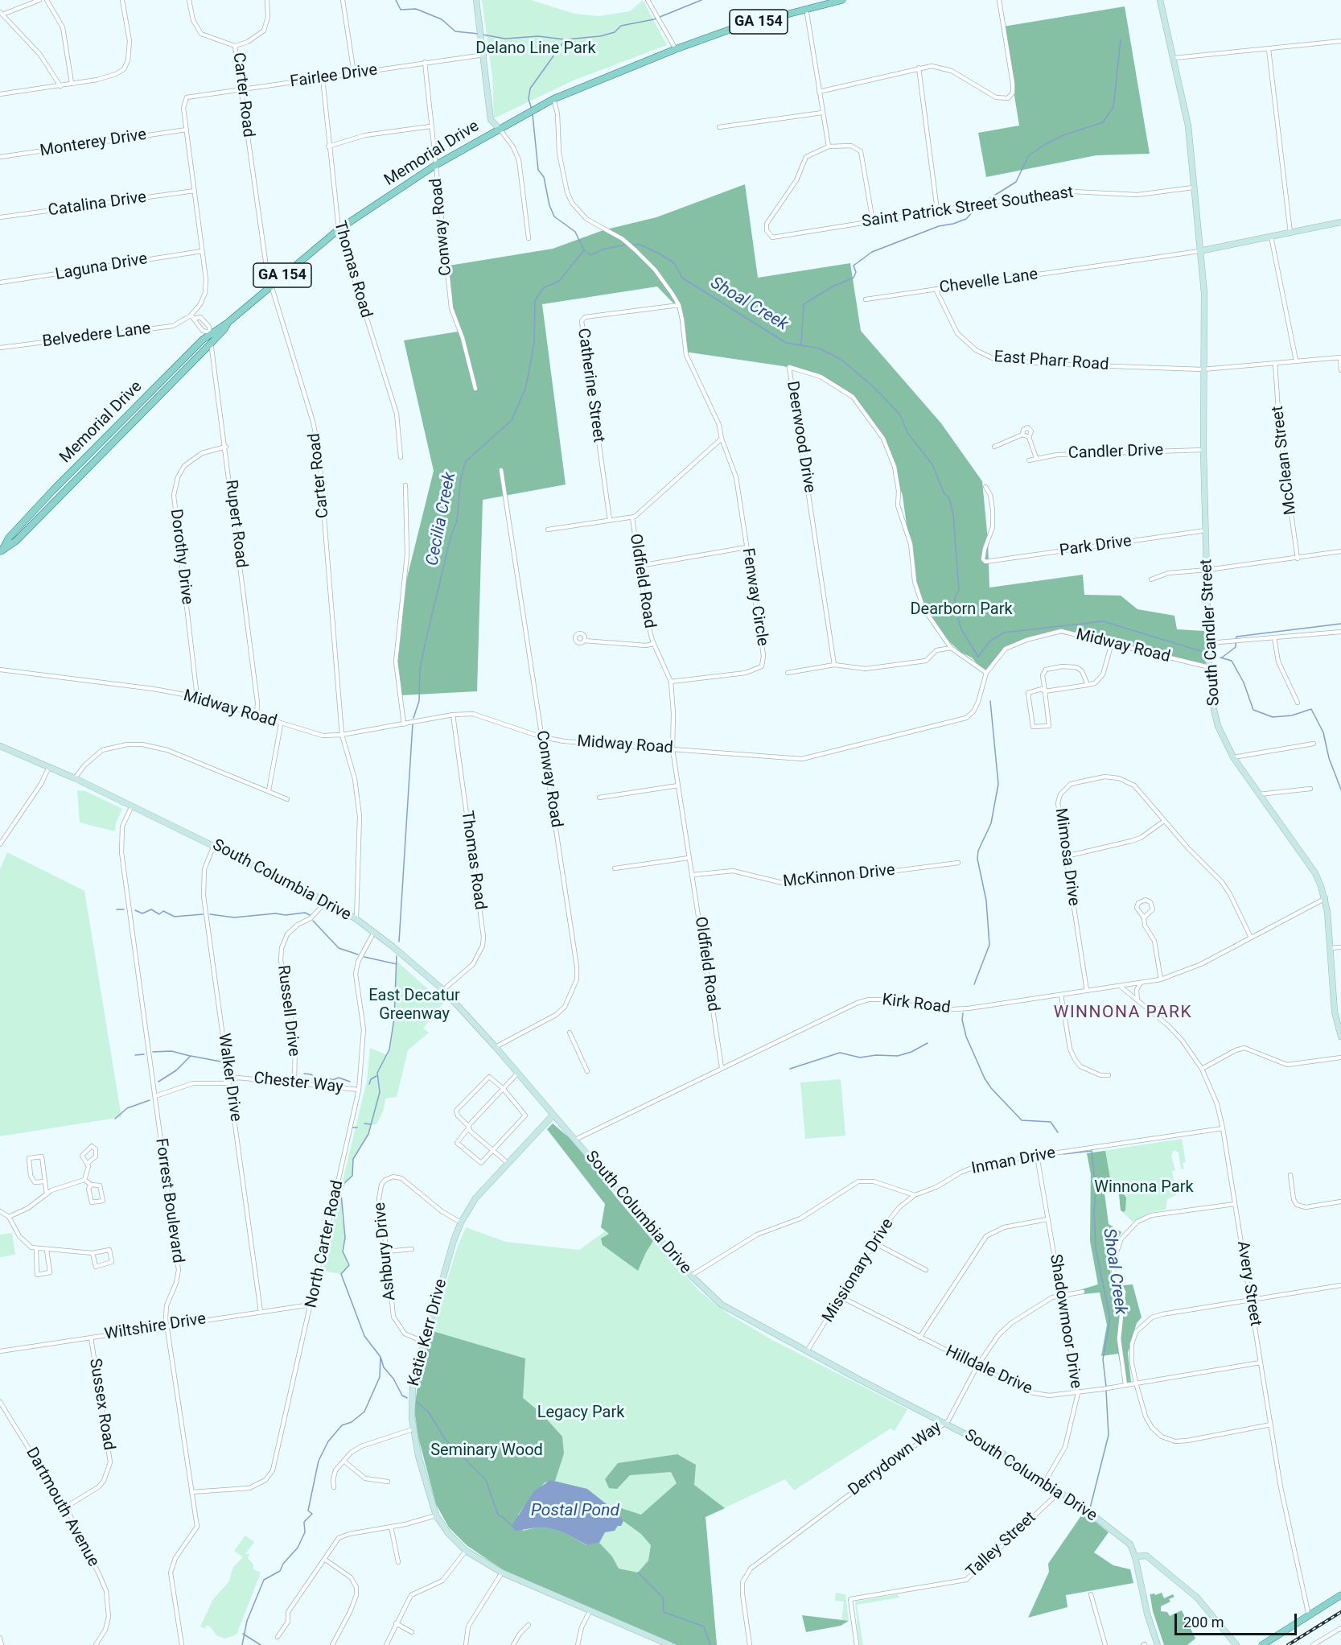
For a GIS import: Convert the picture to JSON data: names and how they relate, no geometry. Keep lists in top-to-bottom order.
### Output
{
  "streets": {
    "main road": [
      "GA 154",
      "Memorial Drive",
      "South Candler Street",
      "South Columbia Drive",
      "Katie Kerr Drive"
    ],
    "street": [
      "Fairlee Drive",
      "Carter Road",
      "Monterey Drive",
      "Catalina Drive",
      "Saint Patrick Street Southeast",
      "Conway Road",
      "Laguna Drive",
      "Thomas Road",
      "Chevelle Lane",
      "Belvedere Lane",
      "East Pharr Road",
      "Catherine Street",
      "Deerwood Drive",
      "Candler Drive",
      "McClean Street",
      "Rupert Road",
      "Park Drive",
      "Dorothy Drive",
      "Oldfield Road",
      "Fenway Circle",
      "Midway Road",
      "Mimosa Drive",
      "McKinnon Drive",
      "Kirk Road",
      "Russell Drive",
      "Walker Drive",
      "Chester Way",
      "Inman Drive",
      "Forrest Boulevard",
      "North Carter Road",
      "Ashbury Drive",
      "Missionary Drive",
      "Avery Street",
      "Shadowmoor Drive",
      "Wiltshire Drive",
      "Hilldale Drive",
      "Sussex Road",
      "Derrydown Way",
      "Dartmouth Avenue",
      "Talley Street"
    ]
  },
  "crossings": [
    ["GA 154", "Memorial Drive"],
    ["Fairlee Drive", "Carter Road"],
    ["Fairlee Drive", "Monterey Drive"],
    ["Fairlee Drive", "Conway Road"],
    ["Fairlee Drive", "Thomas Road"],
    ["Carter Road", "Memorial Drive"],
    ["Carter Road", "Midway Road"],
    ["Carter Road", "South Columbia Drive"],
    ["Memorial Drive", "Conway Road"],
    ["Memorial Drive", "Thomas Road"],
    ["Memorial Drive", "Rupert Road"],
    ["Saint Patrick Street Southeast", "South Candler Street"],
    ["Conway Road", "Midway Road"],
    ["Conway Road", "South Columbia Drive"],
    ["Thomas Road", "Midway Road"],
    ["Thomas Road", "South Columbia Drive"],
    ["Chevelle Lane", "East Pharr Road"],
    ["Chevelle Lane", "South Candler Street"],
    ["East Pharr Road", "McClean Street"],
    ["East Pharr Road", "South Candler Street"],
    ["Deerwood Drive", "Midway Road"],
    ["Candler Drive", "South Candler Street"],
    ["Rupert Road", "Dorothy Drive"],
    ["Rupert Road", "Midway Road"],
    ["Park Drive", "South Candler Street"],
    ["Dorothy Drive", "Midway Road"],
    ["Oldfield Road", "Fenway Circle"],
    ["Oldfield Road", "Midway Road"],
    ["Oldfield Road", "McKinnon Drive"],
    ["Oldfield Road", "Kirk Road"],
    ["South Candler Street", "Midway Road"],
    ["South Candler Street", "Kirk Road"],
    ["Mimosa Drive", "Kirk Road"],
    ["South Columbia Drive", "Kirk Road"],
    ["South Columbia Drive", "Russell Drive"],
    ["South Columbia Drive", "Walker Drive"],
    ["South Columbia Drive", "Forrest Boulevard"],
    ["South Columbia Drive", "North Carter Road"],
    ["South Columbia Drive", "Missionary Drive"],
    ["South Columbia Drive", "Shadowmoor Drive"],
    ["South Columbia Drive", "Katie Kerr Drive"],
    ["South Columbia Drive", "Derrydown Way"],
    ["South Columbia Drive", "Talley Street"],
    ["Kirk Road", "Avery Street"],
    ["Russell Drive", "Chester Way"],
    ["Walker Drive", "Chester Way"],
    ["Walker Drive", "Wiltshire Drive"],
    ["Chester Way", "Forrest Boulevard"],
    ["Chester Way", "North Carter Road"],
    ["Inman Drive", "Missionary Drive"],
    ["Inman Drive", "Avery Street"],
    ["Inman Drive", "Shadowmoor Drive"],
    ["Forrest Boulevard", "North Carter Road"],
    ["Forrest Boulevard", "Wiltshire Drive"],
    ["North Carter Road", "Wiltshire Drive"],
    ["Ashbury Drive", "Katie Kerr Drive"],
    ["Missionary Drive", "Hilldale Drive"],
    ["Avery Street", "Hilldale Drive"],
    ["Shadowmoor Drive", "Hilldale Drive"],
    ["Shadowmoor Drive", "Derrydown Way"],
    ["Wiltshire Drive", "Sussex Road"],
    ["Hilldale Drive", "Derrydown Way"],
    ["Sussex Road", "Dartmouth Avenue"]
  ],
  "districts": ["WINNONA PARK"],
  "water": ["Shoal Creek", "Cecilia Creek", "Postal Pond"],
  "parks": [
    "Delano Line Park",
    "Dearborn Park",
    "East Decatur Greenway",
    "Winnona Park",
    "Legacy Park",
    "Seminary Wood"
  ],
  "scale_bar": "200 m"
}
